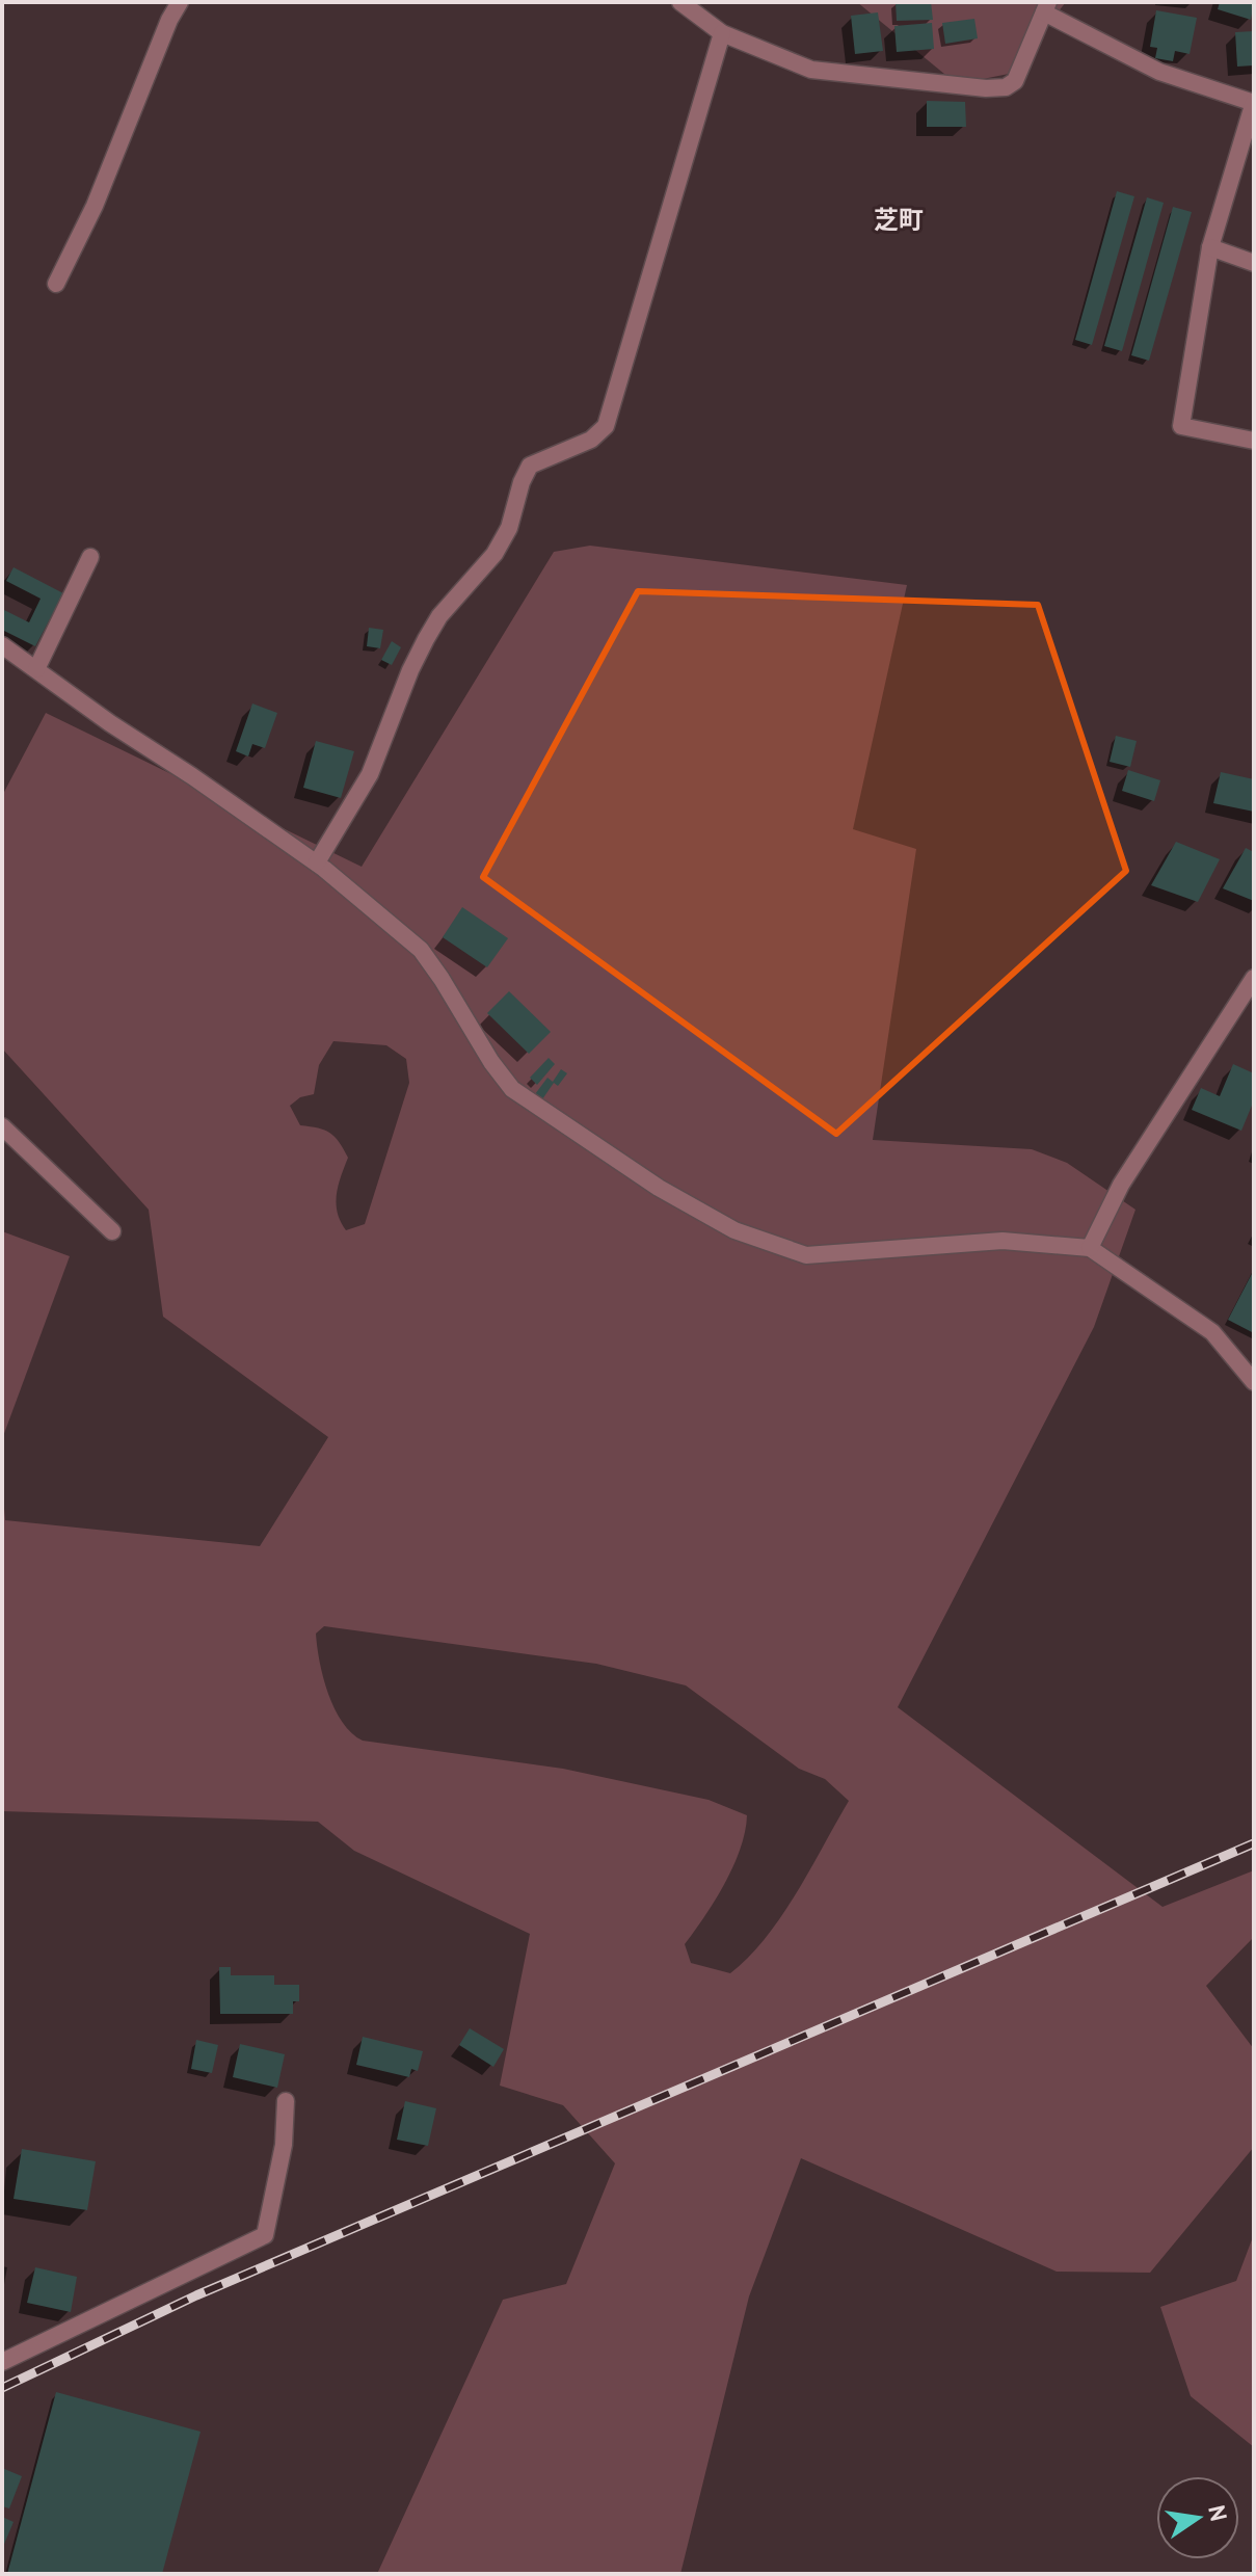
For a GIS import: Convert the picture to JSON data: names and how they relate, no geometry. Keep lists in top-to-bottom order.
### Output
{
  "districts": ["芝町"],
  "north": "right"
}
